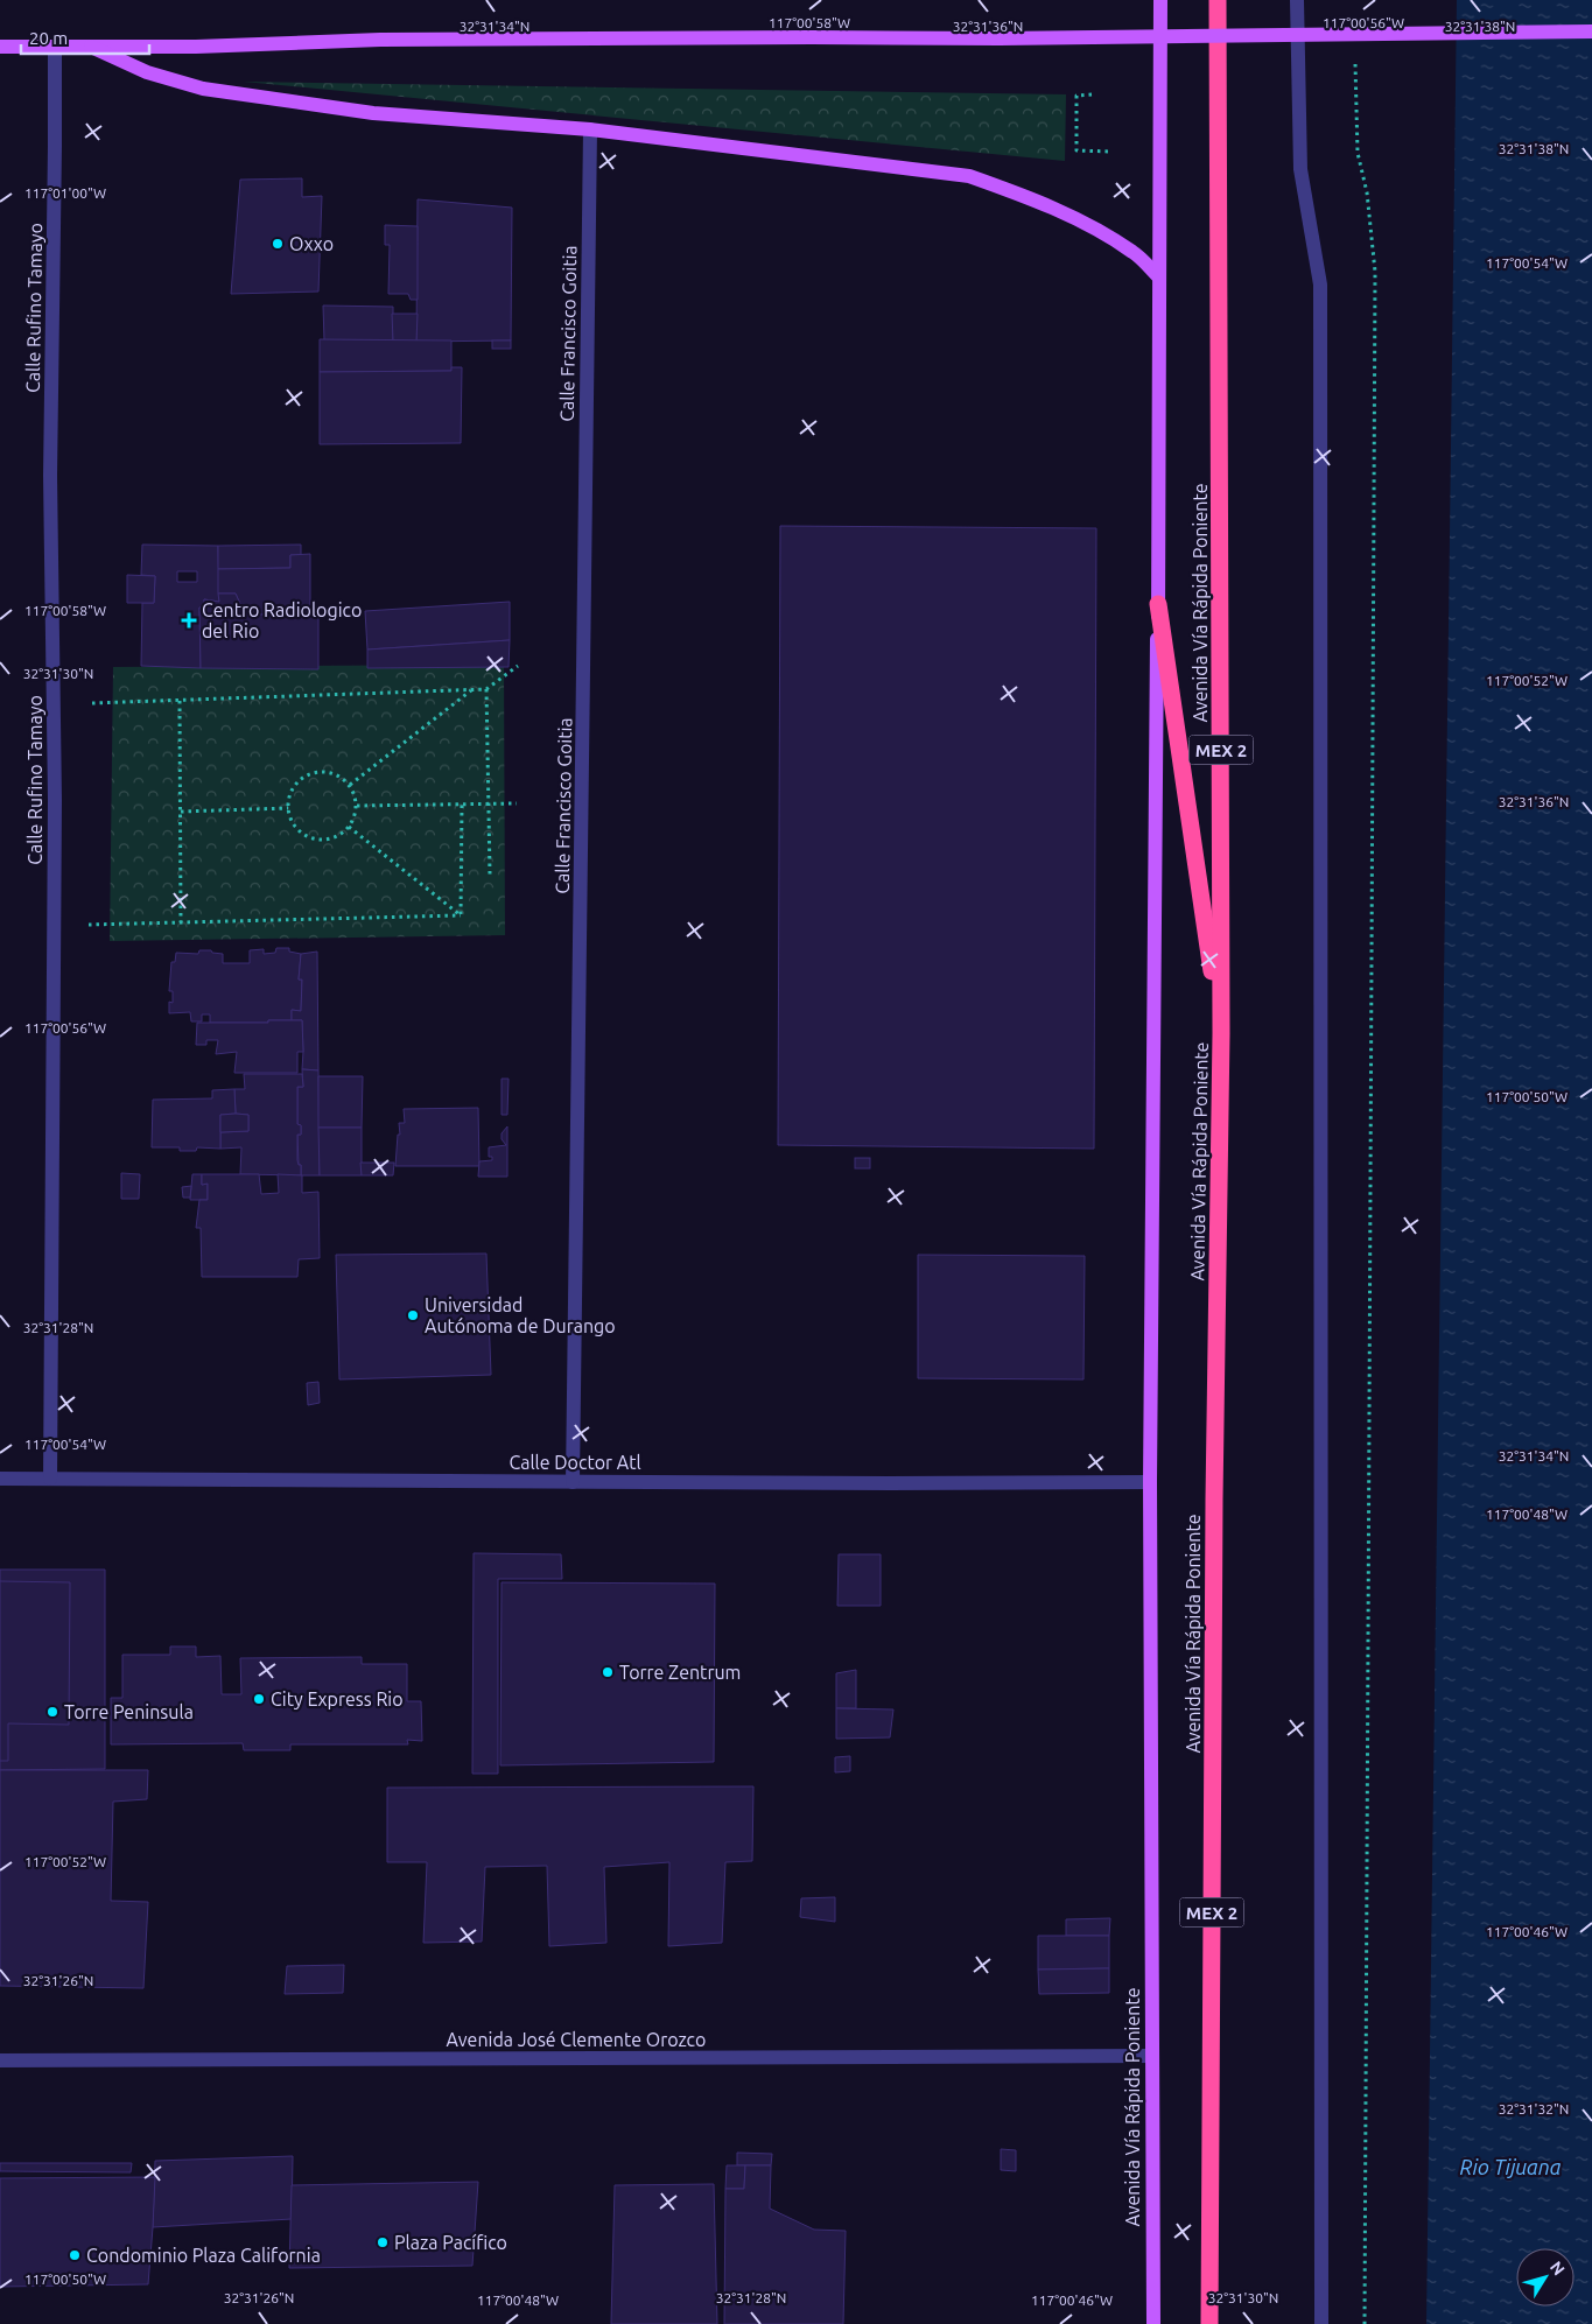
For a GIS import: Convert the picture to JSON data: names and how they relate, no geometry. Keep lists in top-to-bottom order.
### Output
{
  "streets": {
    "highway": ["Avenida Vía Rápida Poniente", "MEX 2"],
    "street": [
      "Calle Rufino Tamayo",
      "Calle Francisco Goitia",
      "Calle Doctor Atl",
      "Avenida José Clemente Orozco"
    ]
  },
  "crossings": [
    ["Calle Rufino Tamayo", "Calle Doctor Atl"],
    ["Calle Francisco Goitia", "Calle Doctor Atl"],
    ["Avenida Vía Rápida Poniente", "Calle Doctor Atl"],
    ["Avenida Vía Rápida Poniente", "Avenida José Clemente Orozco"]
  ],
  "water": ["Rio Tijuana"],
  "places": {
    "other": [
      "Oxxo",
      "Universidad Autónoma de Durango",
      "Torre Zentrum",
      "City Express Rio",
      "Torre Peninsula",
      "Plaza Pacífico",
      "Condominio Plaza California"
    ],
    "health": ["Centro Radiologico del Rio"]
  },
  "scale_bar": "20 m",
  "north": "top right",
  "coordinates": [
    "117°00'58\"W",
    "117°00'56\"W",
    "32°31'34\"N",
    "32°31'36\"N",
    "32°31'38\"N",
    "117°01'00\"W",
    "117°00'54\"W",
    "32°31'30\"N",
    "117°00'52\"W",
    "117°00'50\"W",
    "32°31'28\"N",
    "117°00'48\"W",
    "117°00'46\"W",
    "32°31'26\"N",
    "32°31'32\"N"
  ]
}
